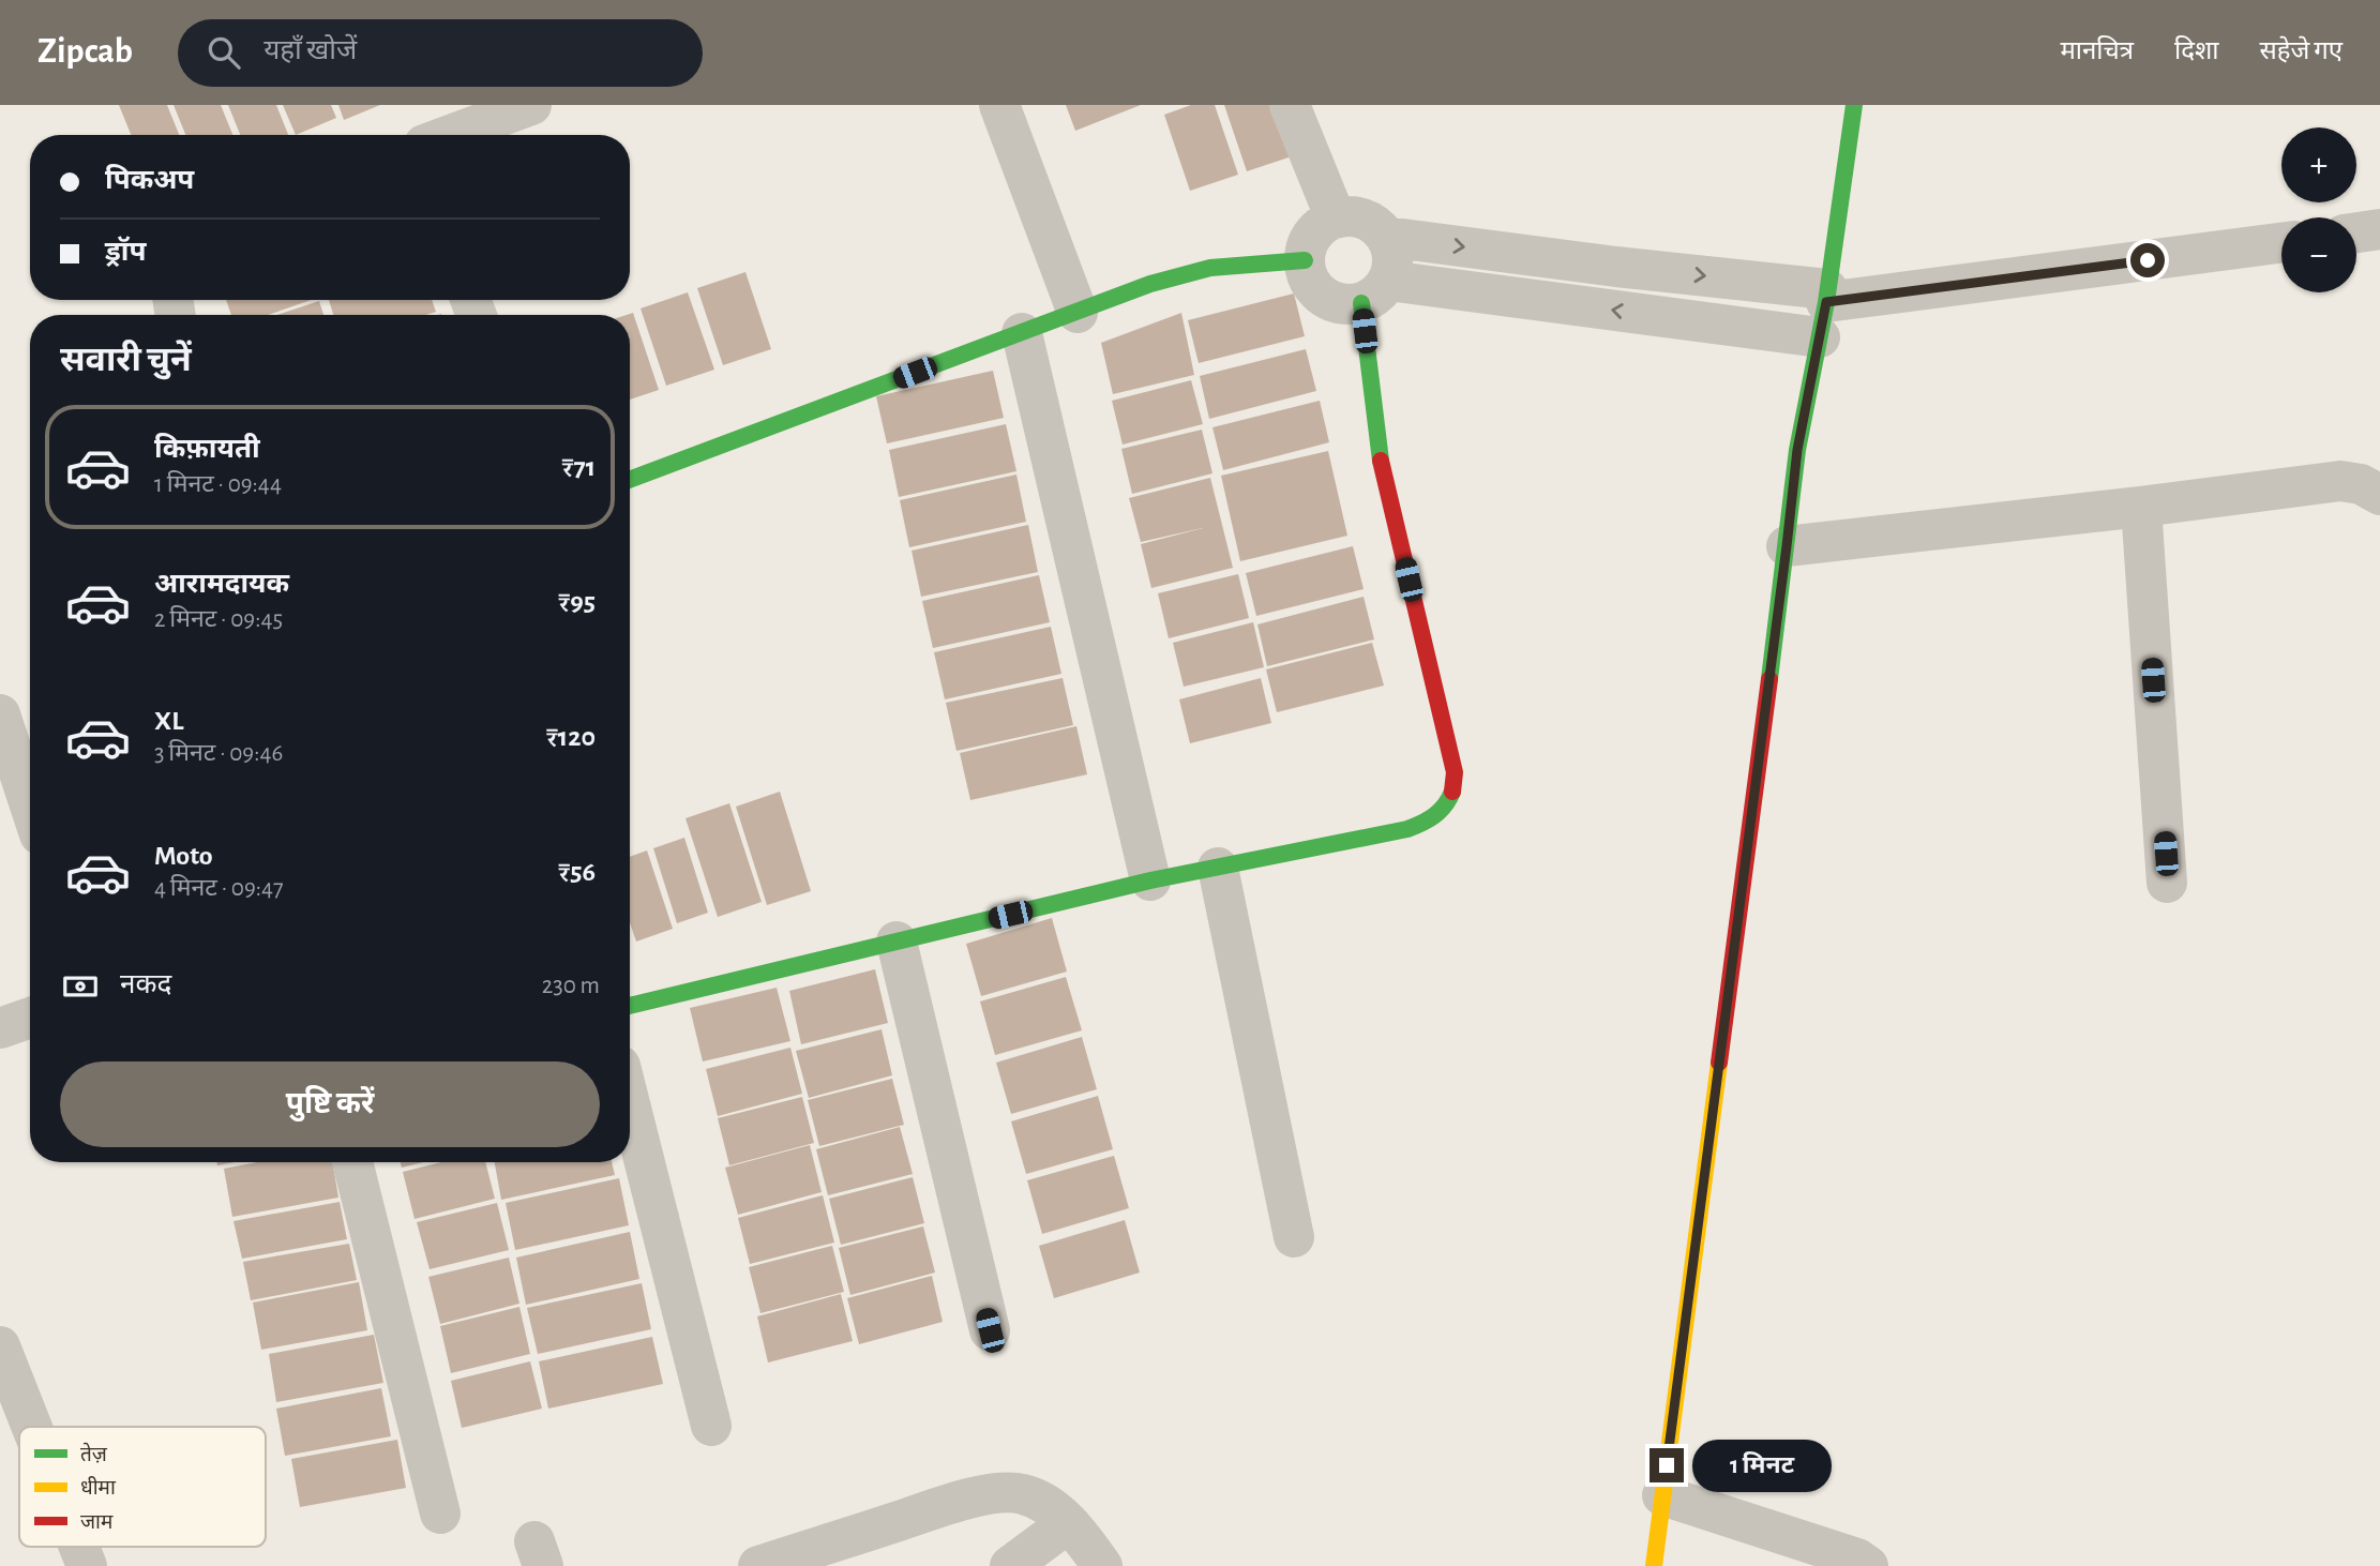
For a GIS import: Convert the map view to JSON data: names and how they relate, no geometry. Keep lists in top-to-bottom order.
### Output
{
  "legend": ["तेज़", "धीमा", "जाम"],
  "page": {
    "header": "Zipcab",
    "search": "यहाँ खोजें",
    "nav": ["मानचित्र", "दिशा", "सहेजे गए"],
    "map_buttons": ["+", "−"],
    "banner": ["पिकअप", "ड्रॉप"],
    "heading": "सवारी चुनें",
    "list": [
      {
        "name": "किफ़ायती",
        "note": "1 मिनट · 09:44",
        "value": "₹71"
      },
      {
        "name": "आरामदायक",
        "note": "2 मिनट · 09:45",
        "value": "₹95"
      },
      {
        "name": "XL",
        "note": "3 मिनट · 09:46",
        "value": "₹120"
      },
      {
        "name": "Moto",
        "note": "4 मिनट · 09:47",
        "value": "₹56"
      }
    ],
    "pay": ["नकद", "230 m"],
    "buttons": "पुष्टि करें",
    "bubble": "1 मिनट"
  }
}
